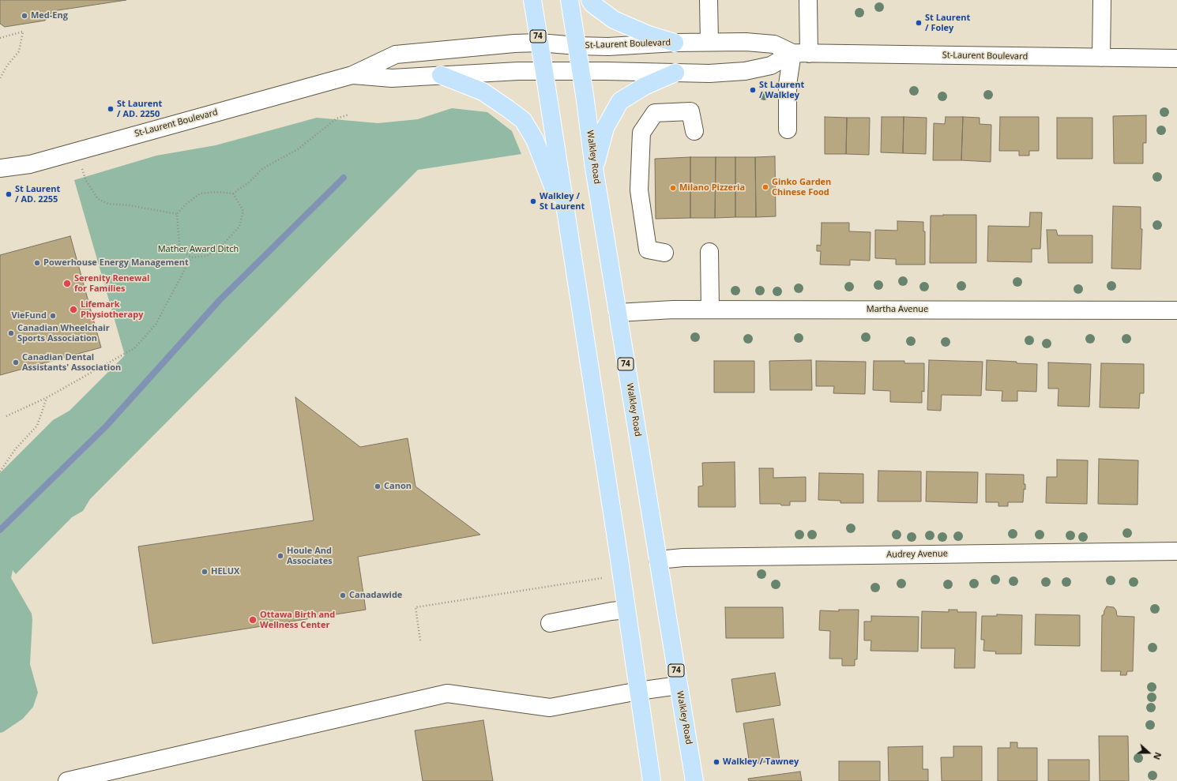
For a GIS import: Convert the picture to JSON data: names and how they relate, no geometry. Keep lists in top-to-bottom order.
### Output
{
  "streets": {
    "main road": ["74", "Walkley Road"],
    "street": ["St-Laurent Boulevard", "Martha Avenue", "Audrey Avenue"]
  },
  "crossings": [
    ["74", "St-Laurent Boulevard"],
    ["St-Laurent Boulevard", "Walkley Road"],
    ["Walkley Road", "Martha Avenue"],
    ["Walkley Road", "Audrey Avenue"]
  ],
  "parks": ["Mather Award Ditch"],
  "places": [
    "Med-Eng",
    "St Laurent / Foley",
    "St Laurent / Walkley",
    "St Laurent / AD. 2250",
    "Ginko Garden Chinese Food",
    "Milano Pizzeria",
    "St Laurent / AD. 2255",
    "Walkley / St Laurent",
    "Powerhouse Energy Management",
    "Serenity Renewal for Families",
    "Lifemark Physiotherapy",
    "VieFund",
    "Canadian Wheelchair Sports Association",
    "Canadian Dental Assistants' Association",
    "Canon",
    "Houle And Associates",
    "HELUX",
    "Canadawide",
    "Ottawa Birth and Wellness Center",
    "Walkley / Tawney"
  ],
  "north": "right"
}
